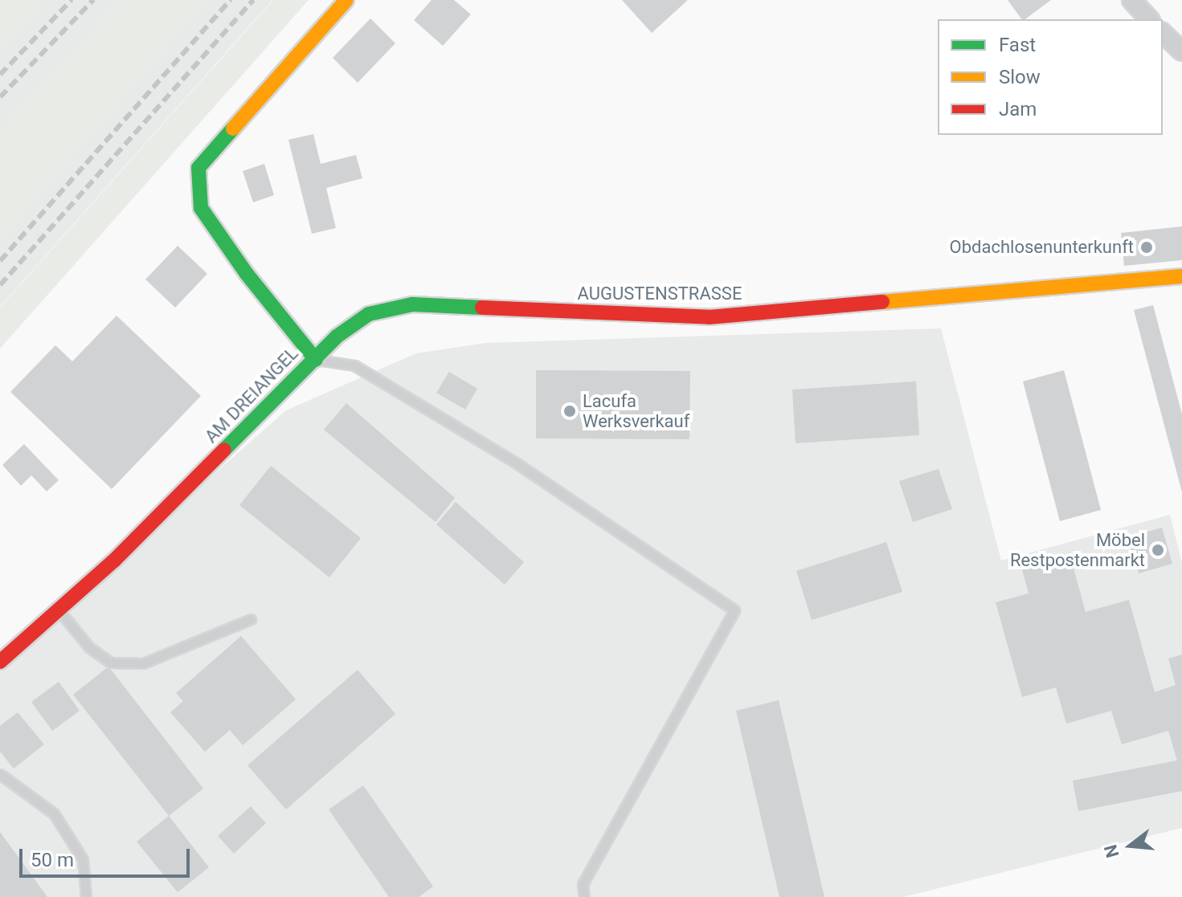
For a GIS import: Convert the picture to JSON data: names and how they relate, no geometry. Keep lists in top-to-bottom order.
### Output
{
  "streets": {
    "street": ["AUGUSTENSTRASSE", "AM DREIANGEL"]
  },
  "crossings": [
    ["AUGUSTENSTRASSE", "AM DREIANGEL"]
  ],
  "places": ["Obdachlosenunterkunft", "Lacufa Werksverkauf", "Möbel Restpostenmarkt"],
  "legend": ["Fast", "Slow", "Jam"],
  "scale_bar": "50 m",
  "north": "left"
}
